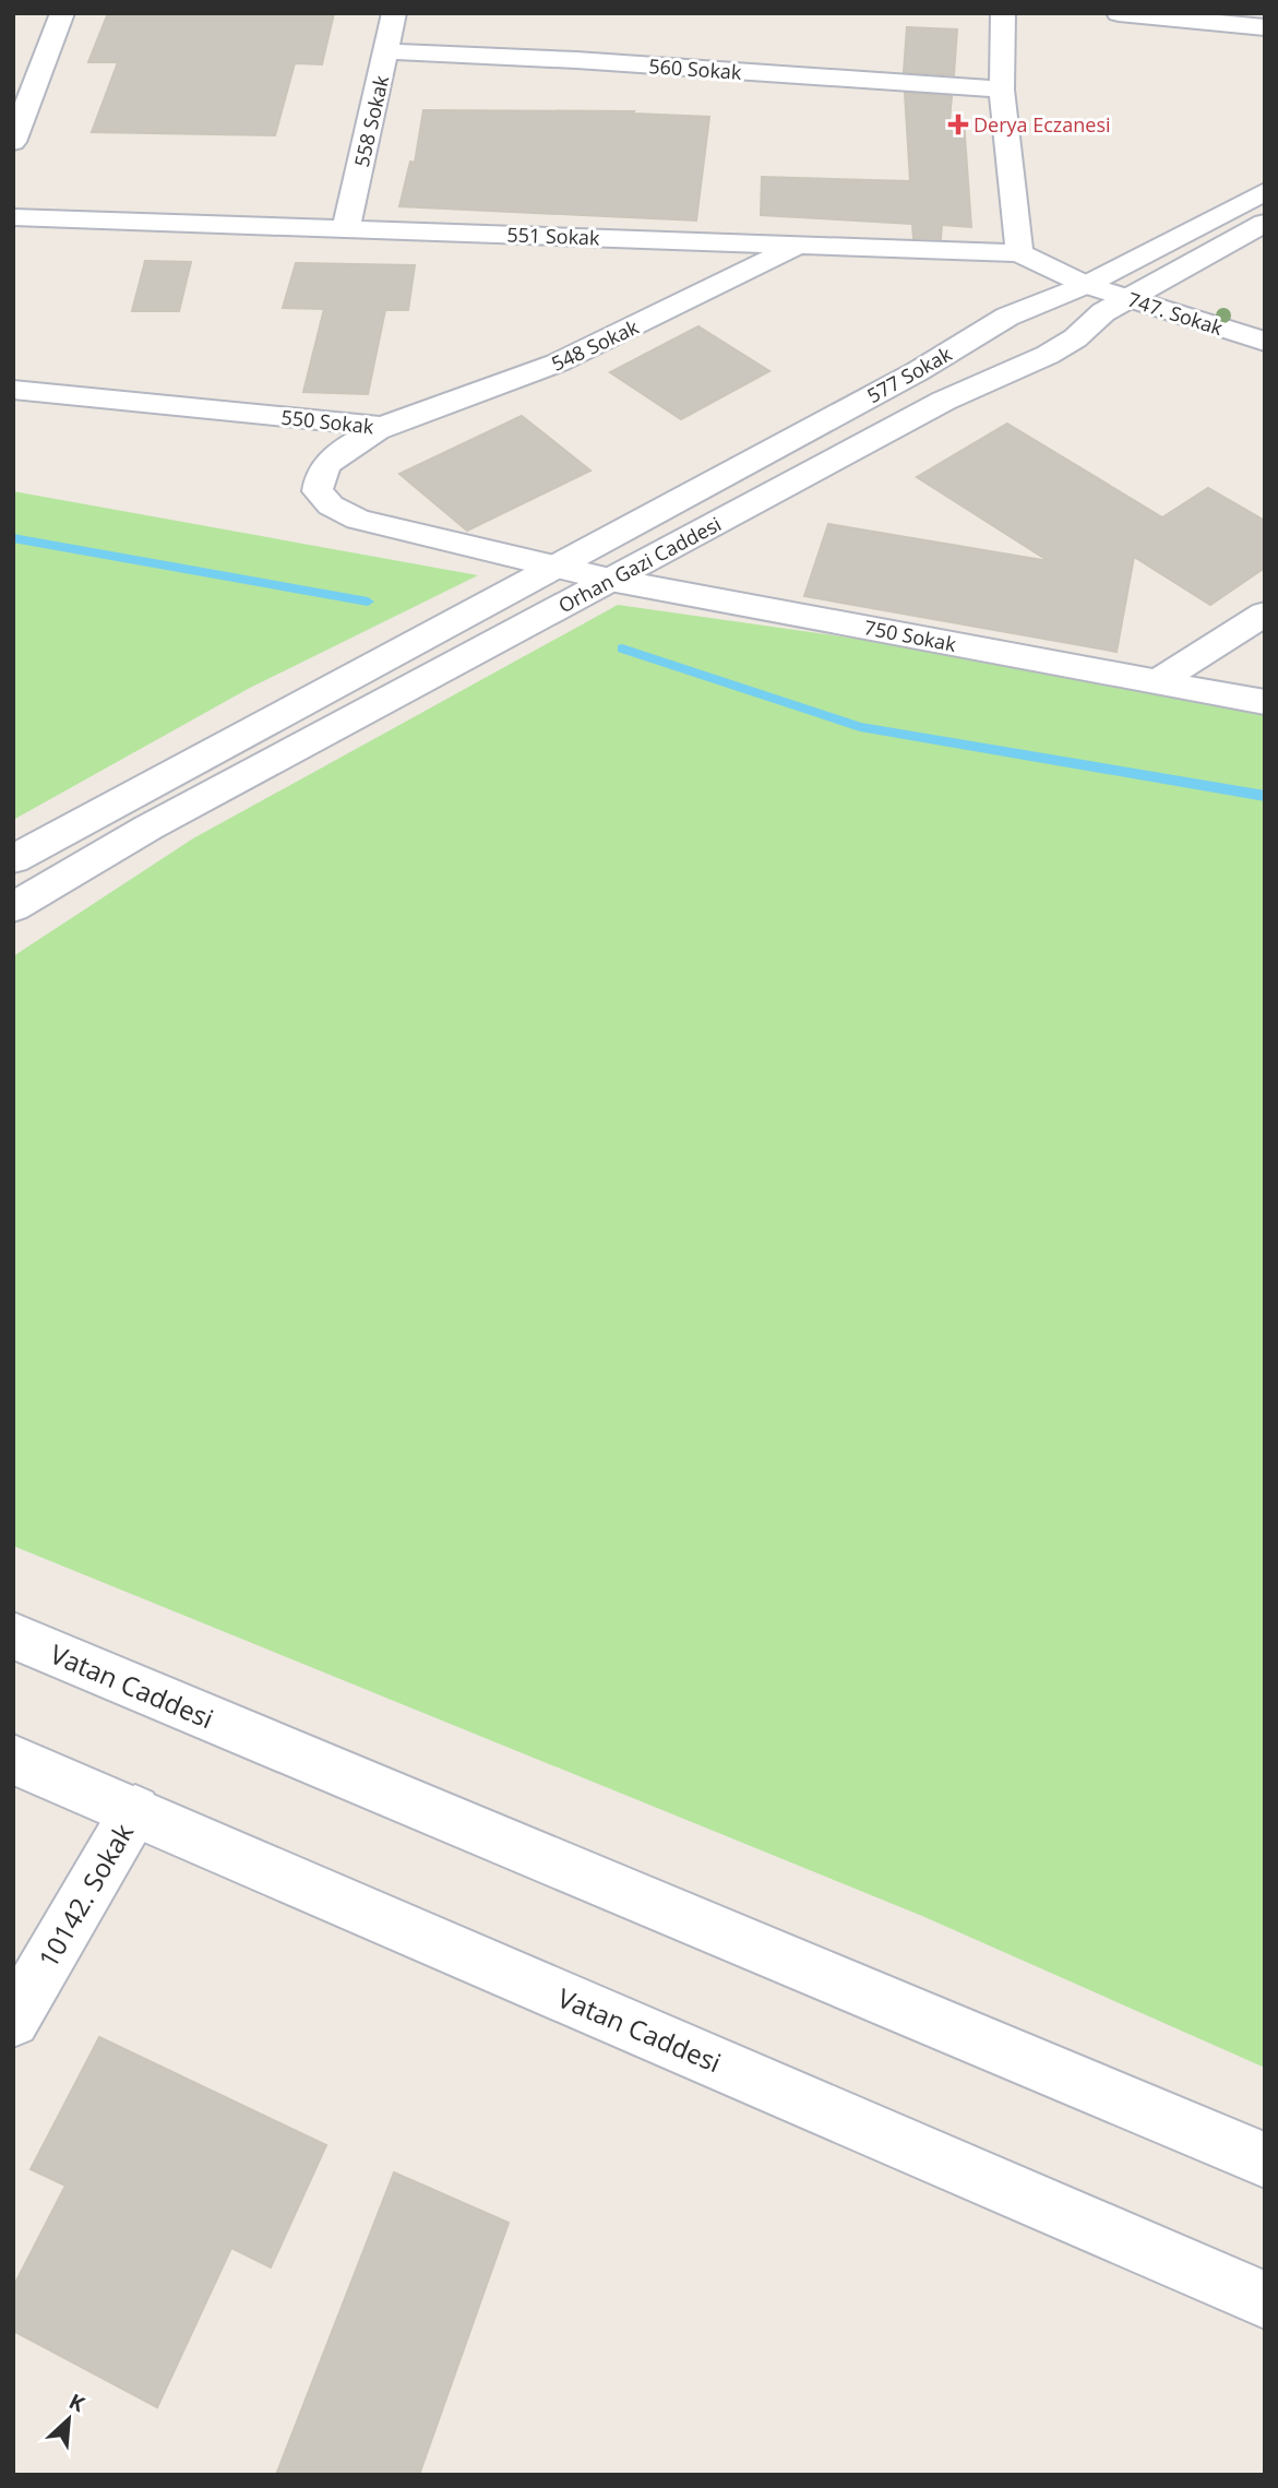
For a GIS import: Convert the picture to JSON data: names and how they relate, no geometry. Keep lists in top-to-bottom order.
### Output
{
  "streets": {
    "street": [
      "560 Sokak",
      "558 Sokak",
      "551 Sokak",
      "747. Sokak",
      "548 Sokak",
      "577 Sokak",
      "550 Sokak",
      "Orhan Gazi Caddesi",
      "750 Sokak",
      "Vatan Caddesi",
      "10142. Sokak"
    ]
  },
  "crossings": [
    ["560 Sokak", "558 Sokak"],
    ["558 Sokak", "551 Sokak"],
    ["551 Sokak", "747. Sokak"],
    ["551 Sokak", "548 Sokak"],
    ["551 Sokak", "577 Sokak"],
    ["747. Sokak", "577 Sokak"],
    ["747. Sokak", "Orhan Gazi Caddesi"],
    ["548 Sokak", "550 Sokak"],
    ["577 Sokak", "550 Sokak"],
    ["577 Sokak", "Orhan Gazi Caddesi"],
    ["577 Sokak", "750 Sokak"],
    ["550 Sokak", "Orhan Gazi Caddesi"],
    ["550 Sokak", "750 Sokak"],
    ["Orhan Gazi Caddesi", "750 Sokak"],
    ["Vatan Caddesi", "10142. Sokak"]
  ],
  "places": {
    "health": ["Derya Eczanesi"]
  },
  "north": "top right"
}
